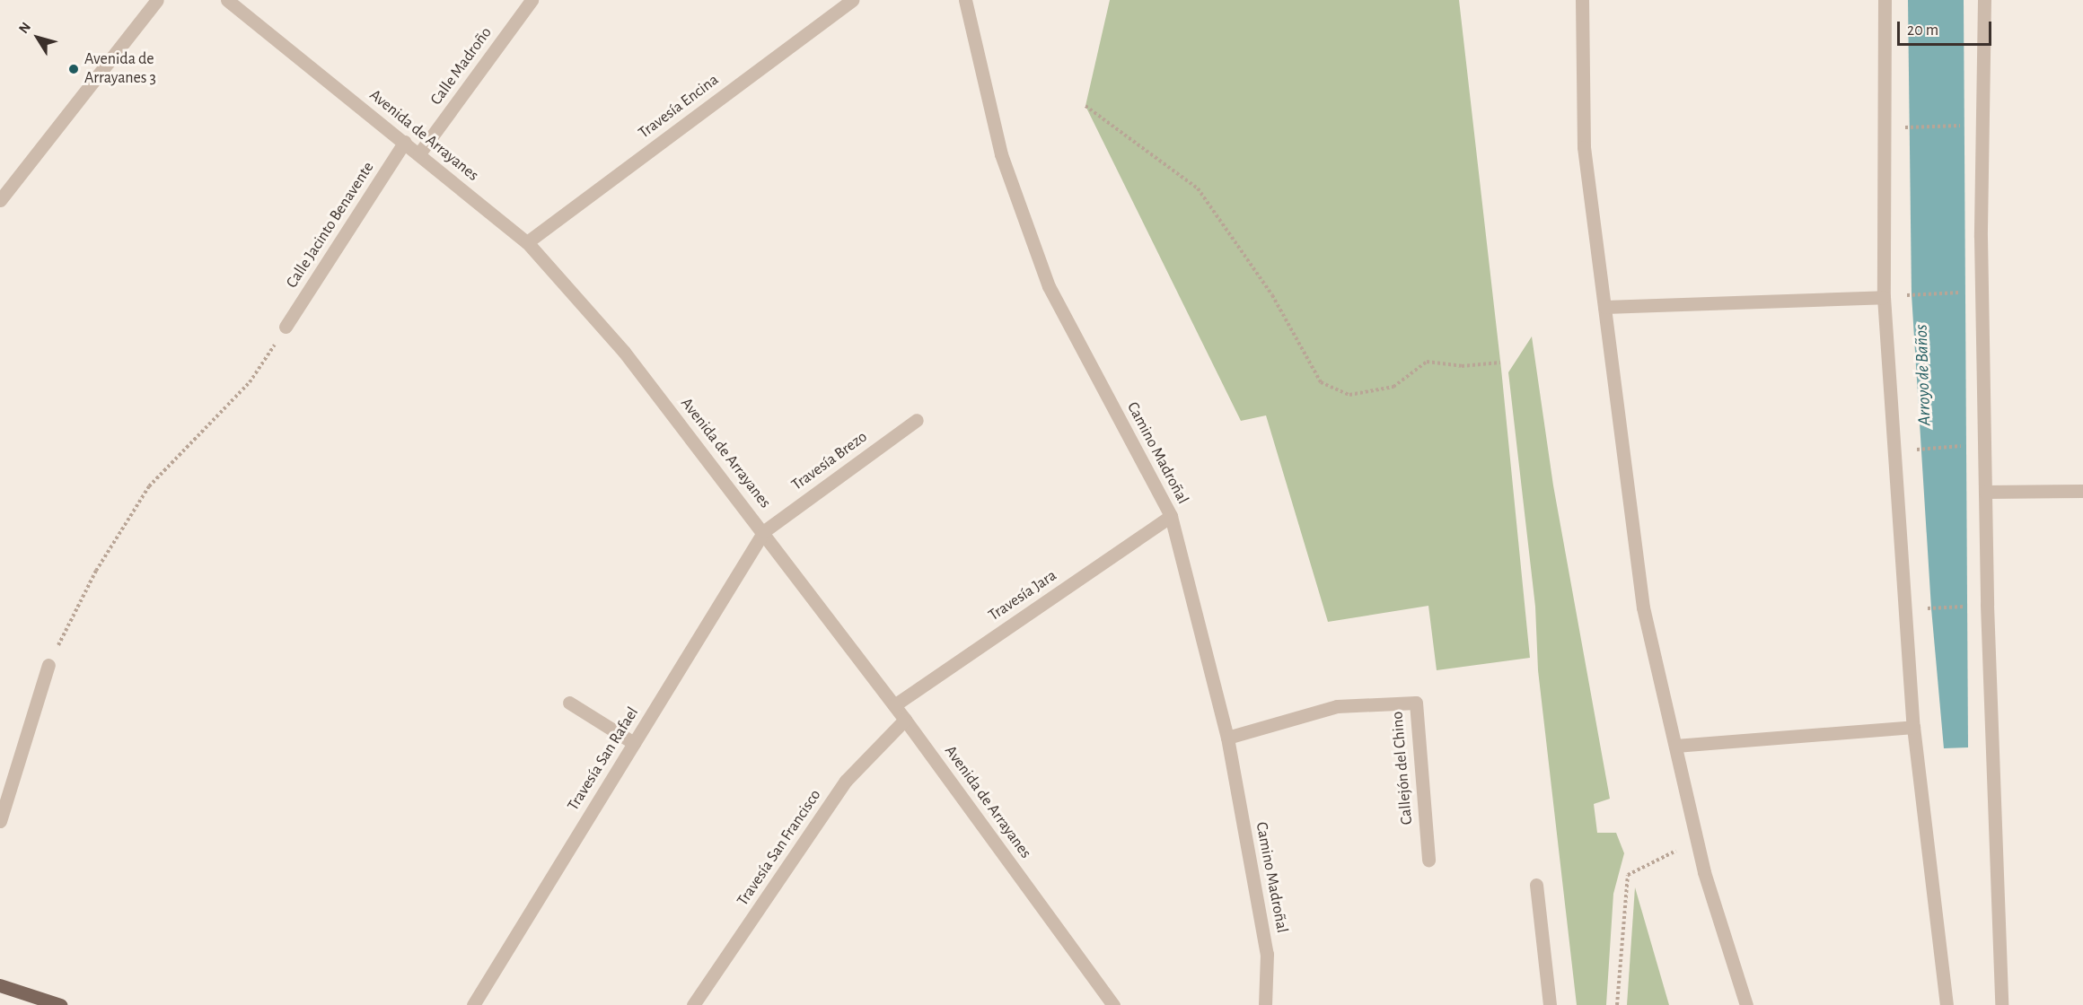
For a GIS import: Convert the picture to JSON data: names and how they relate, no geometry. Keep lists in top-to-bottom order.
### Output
{
  "streets": {
    "street": [
      "Calle Madroño",
      "Travesía Encina",
      "Avenida de Arrayanes",
      "Calle Jacinto Benavente",
      "Camino Madroñal",
      "Travesía Brezo",
      "Travesía Jara",
      "Travesía San Rafael",
      "Callejón del Chino",
      "Travesía San Francisco"
    ]
  },
  "crossings": [
    ["Calle Madroño", "Avenida de Arrayanes"],
    ["Travesía Encina", "Avenida de Arrayanes"],
    ["Avenida de Arrayanes", "Calle Jacinto Benavente"],
    ["Avenida de Arrayanes", "Travesía Brezo"],
    ["Avenida de Arrayanes", "Travesía Jara"],
    ["Avenida de Arrayanes", "Travesía San Rafael"],
    ["Avenida de Arrayanes", "Travesía San Francisco"],
    ["Camino Madroñal", "Travesía Jara"],
    ["Camino Madroñal", "Callejón del Chino"],
    ["Travesía Brezo", "Travesía San Rafael"]
  ],
  "water": ["Arroyo de Baños"],
  "places": ["Avenida de Arrayanes 3"],
  "scale_bar": "20 m",
  "north": "top left"
}
